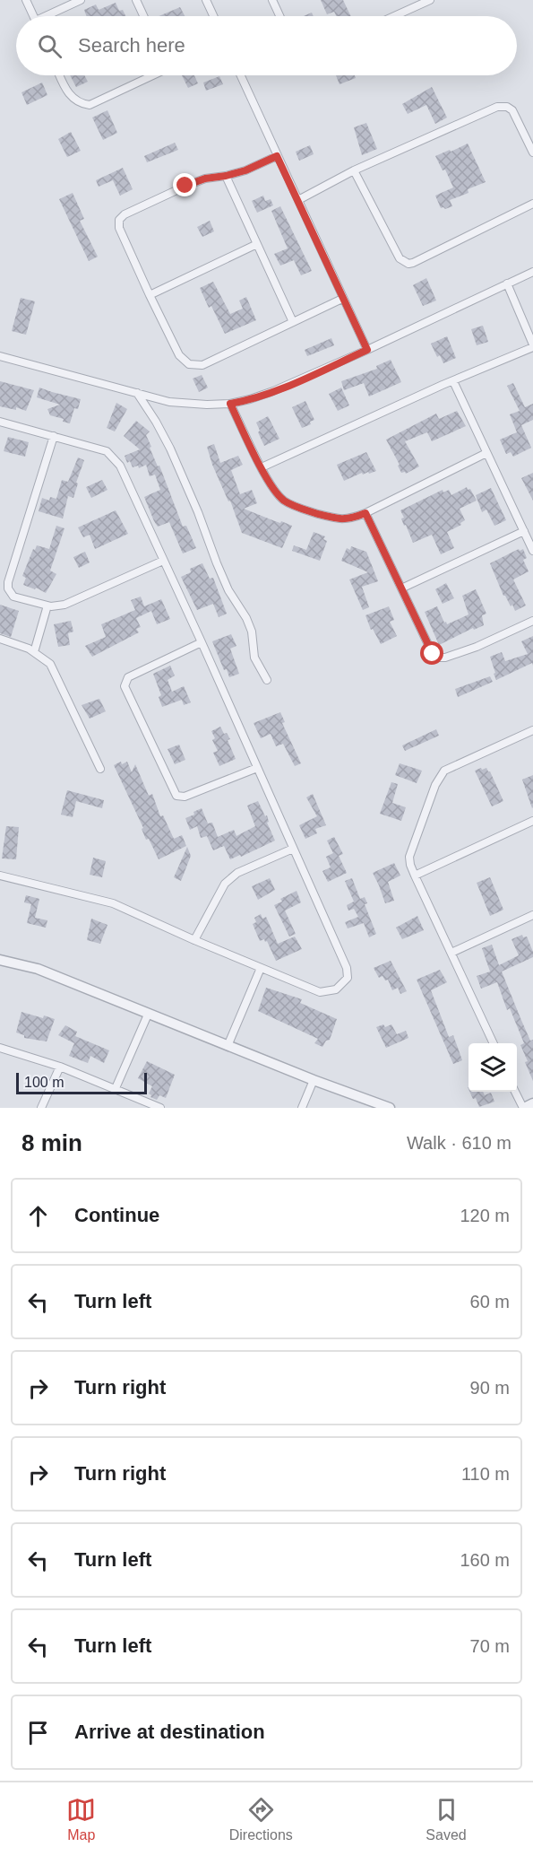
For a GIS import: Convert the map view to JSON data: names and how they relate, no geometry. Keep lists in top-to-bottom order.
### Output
{
  "scale_bar": "100 m",
  "page": {
    "search": "Search here",
    "scale": "100 m",
    "heading": ["8 min", "Walk · 610 m"],
    "list": [
      ["Continue", "120 m"],
      ["Turn left", "60 m"],
      ["Turn right", "90 m"],
      ["Turn right", "110 m"],
      ["Turn left", "160 m"],
      ["Turn left", "70 m"],
      "Arrive at destination"
    ],
    "nav": ["Map", "Directions", "Saved"]
  }
}
